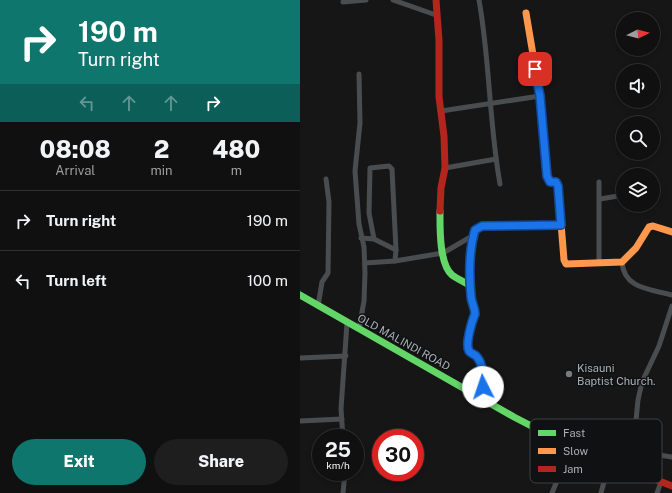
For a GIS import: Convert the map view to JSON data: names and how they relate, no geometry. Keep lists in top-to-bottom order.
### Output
{
  "streets": {
    "street": ["OLD MALINDI ROAD"]
  },
  "places": ["Kisauni Baptist Church."],
  "legend": ["Fast", "Slow", "Jam"],
  "north": "right",
  "page": {
    "turn": ["190 m", "Turn right"],
    "eta": [
      "08:08",
      "Arrival",
      "2",
      "min",
      "480",
      "m"
    ],
    "list": [
      {
        "name": "Turn right",
        "value": "190 m"
      },
      {
        "name": "Turn left",
        "value": "100 m"
      }
    ],
    "speed": "25 km/h",
    "limit": "30",
    "buttons": ["Exit", "Share"]
  }
}
